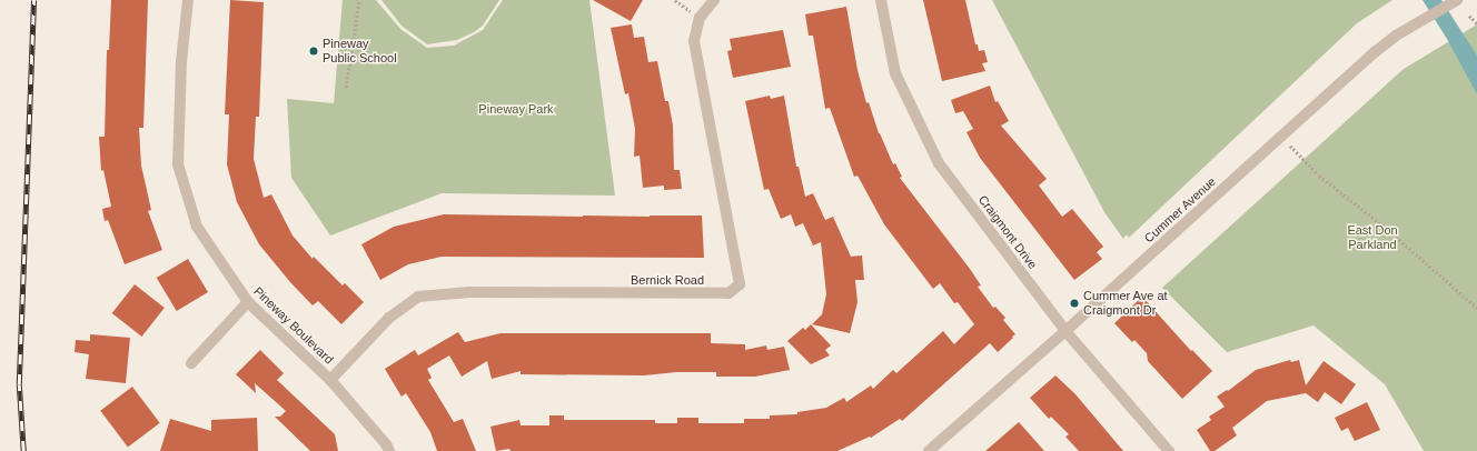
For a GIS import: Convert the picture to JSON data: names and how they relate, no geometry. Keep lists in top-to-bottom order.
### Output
{
  "streets": {
    "street": [
      "Cummer Avenue",
      "Craigmont Drive",
      "Bernick Road",
      "Pineway Boulevard"
    ]
  },
  "crossings": [
    ["Cummer Avenue", "Craigmont Drive"],
    ["Bernick Road", "Pineway Boulevard"]
  ],
  "parks": ["Pineway Park", "East Don Parkland"],
  "places": ["Pineway Public School", "Cummer Ave at Craigmont Dr"]
}
